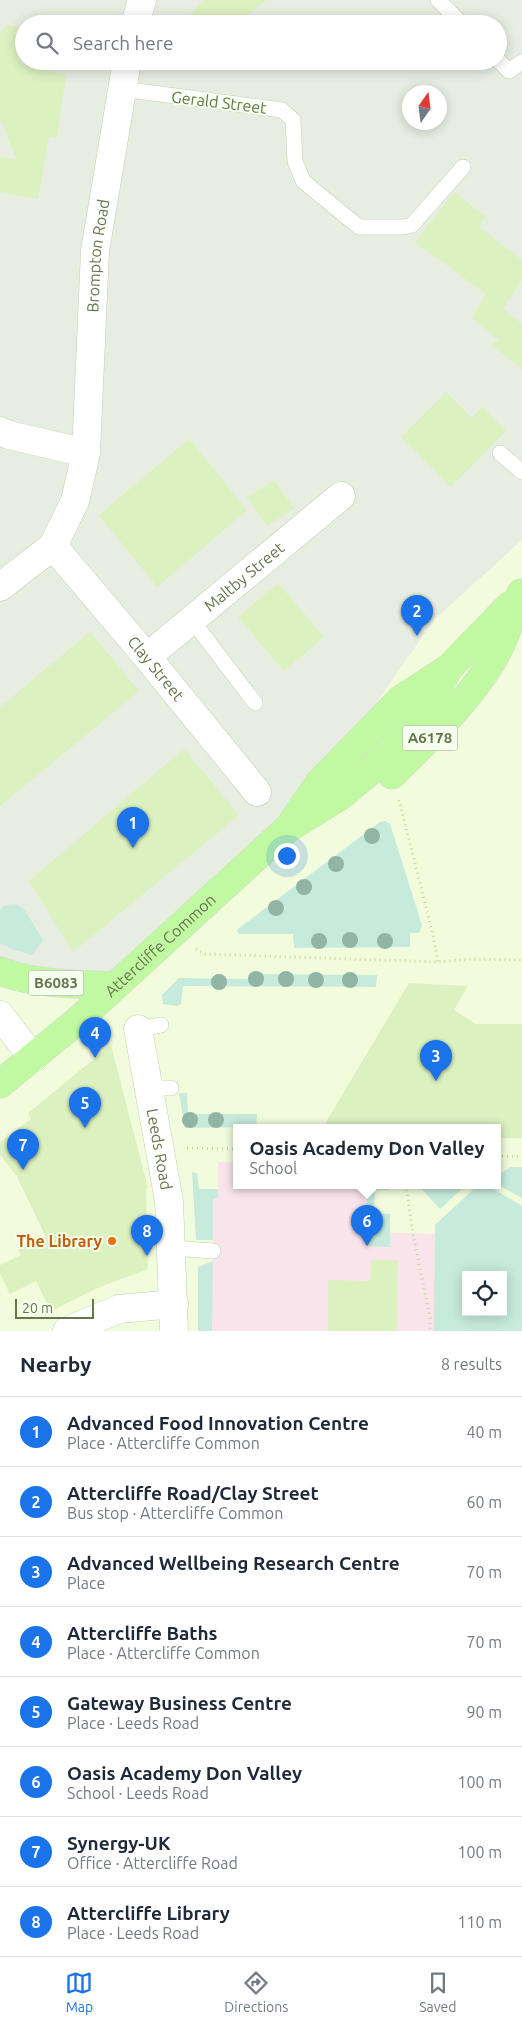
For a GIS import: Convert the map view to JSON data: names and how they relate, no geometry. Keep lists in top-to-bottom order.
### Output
{
  "streets": {
    "main road": ["A6178", "Attercliffe Common", "B6083"],
    "street": [
      "Brompton Road",
      "Maltby Street",
      "Clay Street",
      "Leeds Road"
    ],
    "lane": ["Gerald Street"]
  },
  "crossings": [
    ["Gerald Street", "Brompton Road"],
    ["Brompton Road", "Clay Street"],
    ["Maltby Street", "Clay Street"],
    ["A6178", "Attercliffe Common"],
    ["Attercliffe Common", "B6083"]
  ],
  "places": ["The Library"],
  "scale_bar": "20 m",
  "north": "top",
  "page": {
    "search": "Search here",
    "pins": [
      "2",
      "1",
      "4",
      "3",
      "5",
      "7",
      "6",
      "8"
    ],
    "popup": ["Oasis Academy Don Valley", "School"],
    "scale": "20 m",
    "heading": ["Nearby", "8 results"],
    "list": [
      {
        "mark": "1",
        "name": "Advanced Food Innovation Centre",
        "note": "Place · Attercliffe Common",
        "value": "40 m"
      },
      {
        "mark": "2",
        "name": "Attercliffe Road/Clay Street",
        "note": "Bus stop · Attercliffe Common",
        "value": "60 m"
      },
      {
        "mark": "3",
        "name": "Advanced Wellbeing Research Centre",
        "note": "Place",
        "value": "70 m"
      },
      {
        "mark": "4",
        "name": "Attercliffe Baths",
        "note": "Place · Attercliffe Common",
        "value": "70 m"
      },
      {
        "mark": "5",
        "name": "Gateway Business Centre",
        "note": "Place · Leeds Road",
        "value": "90 m"
      },
      {
        "mark": "6",
        "name": "Oasis Academy Don Valley",
        "note": "School · Leeds Road",
        "value": "100 m"
      },
      {
        "mark": "7",
        "name": "Synergy-UK",
        "note": "Office · Attercliffe Road",
        "value": "100 m"
      },
      {
        "mark": "8",
        "name": "Attercliffe Library",
        "note": "Place · Leeds Road",
        "value": "110 m"
      }
    ],
    "nav": ["Map", "Directions", "Saved"]
  }
}
